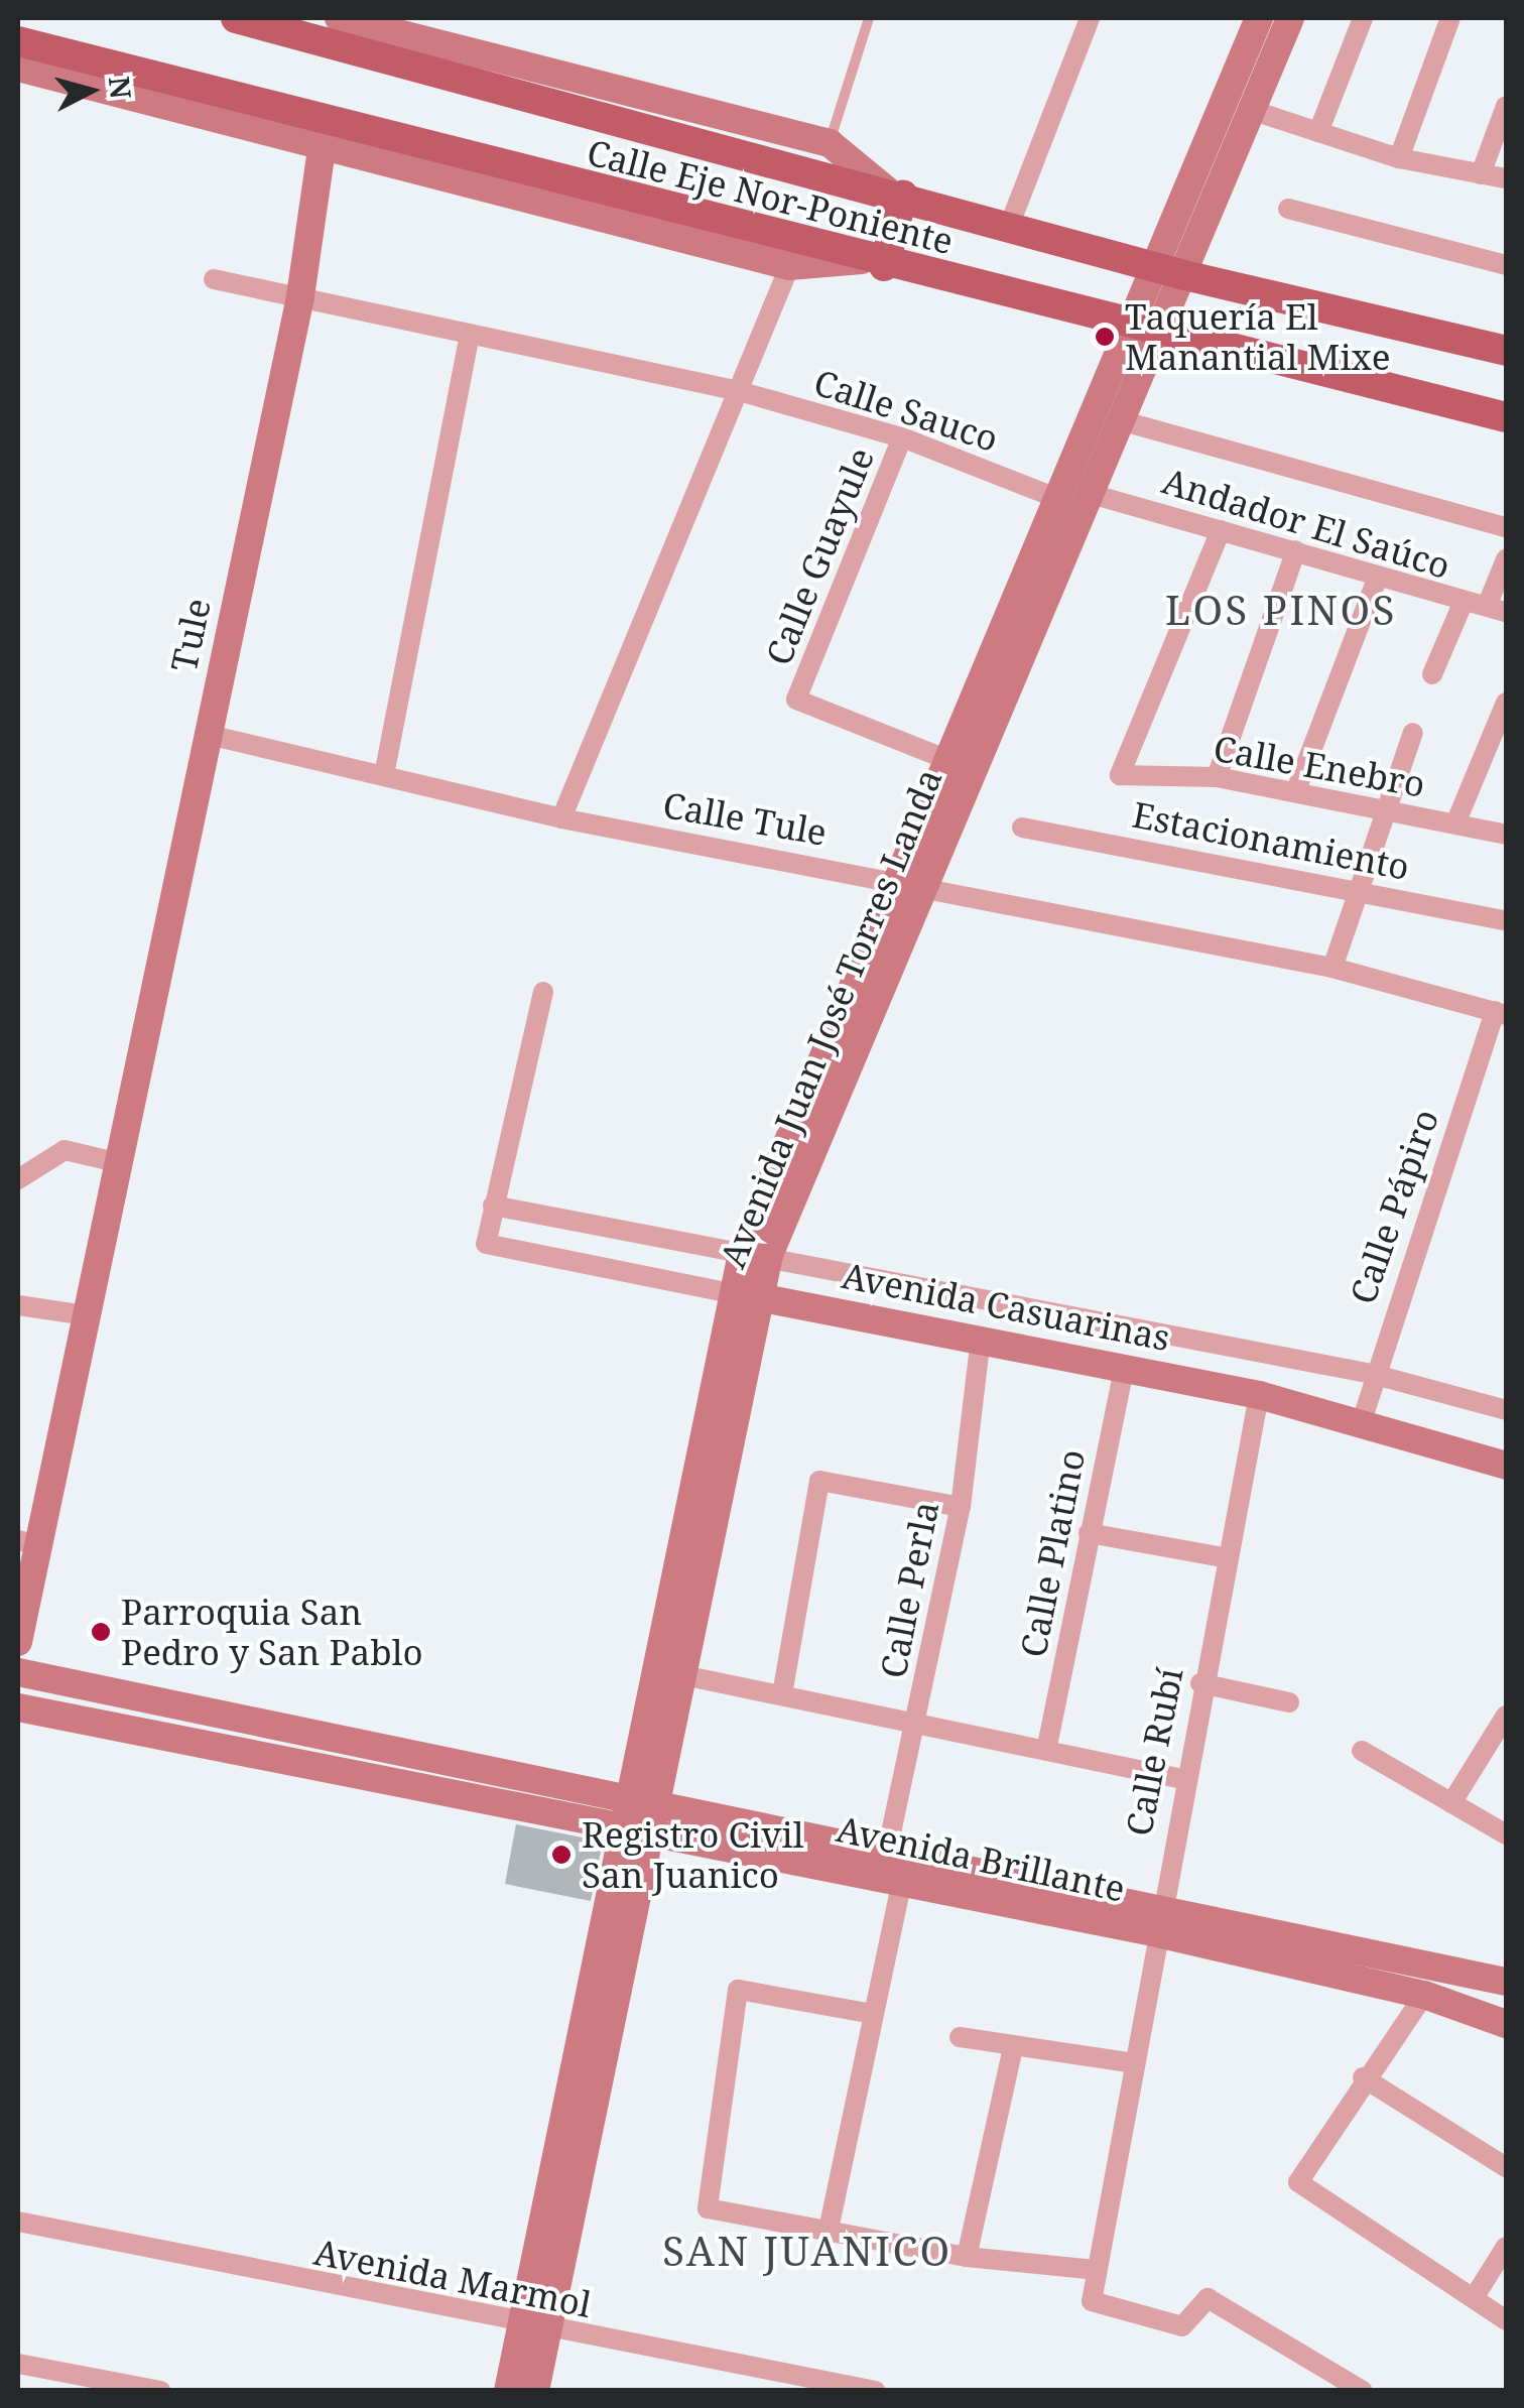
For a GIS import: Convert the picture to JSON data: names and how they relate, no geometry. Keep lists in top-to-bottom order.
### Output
{
  "streets": {
    "main road": [
      "Calle Eje Nor-Poniente",
      "Tule",
      "Avenida Juan José Torres Landa",
      "Avenida Casuarinas",
      "Avenida Brillante"
    ],
    "street": [
      "Calle Sauco",
      "Andador El Saúco",
      "Calle Guayule",
      "Calle Enebro",
      "Calle Tule",
      "Estacionamiento",
      "Calle Pápiro",
      "Calle Platino",
      "Calle Perla",
      "Calle Rubí",
      "Avenida Marmol"
    ]
  },
  "crossings": [
    ["Calle Eje Nor-Poniente", "Tule"],
    ["Calle Eje Nor-Poniente", "Avenida Juan José Torres Landa"],
    ["Calle Sauco", "Calle Guayule"],
    ["Calle Sauco", "Tule"],
    ["Calle Sauco", "Avenida Juan José Torres Landa"],
    ["Andador El Saúco", "Calle Enebro"],
    ["Andador El Saúco", "Avenida Juan José Torres Landa"],
    ["Calle Guayule", "Avenida Juan José Torres Landa"],
    ["Tule", "Calle Tule"],
    ["Calle Tule", "Avenida Juan José Torres Landa"],
    ["Calle Tule", "Calle Pápiro"],
    ["Avenida Juan José Torres Landa", "Avenida Casuarinas"],
    ["Avenida Juan José Torres Landa", "Avenida Brillante"],
    ["Avenida Juan José Torres Landa", "Avenida Marmol"],
    ["Calle Pápiro", "Avenida Casuarinas"],
    ["Avenida Casuarinas", "Calle Platino"],
    ["Avenida Casuarinas", "Calle Perla"],
    ["Avenida Casuarinas", "Calle Rubí"],
    ["Calle Perla", "Avenida Brillante"],
    ["Calle Rubí", "Avenida Brillante"]
  ],
  "districts": ["LOS PINOS", "SAN JUANICO"],
  "places": ["Taquería El Manantial Mixe", "Parroquia San Pedro y San Pablo", "Registro Civil San Juanico"],
  "north": "right"
}
